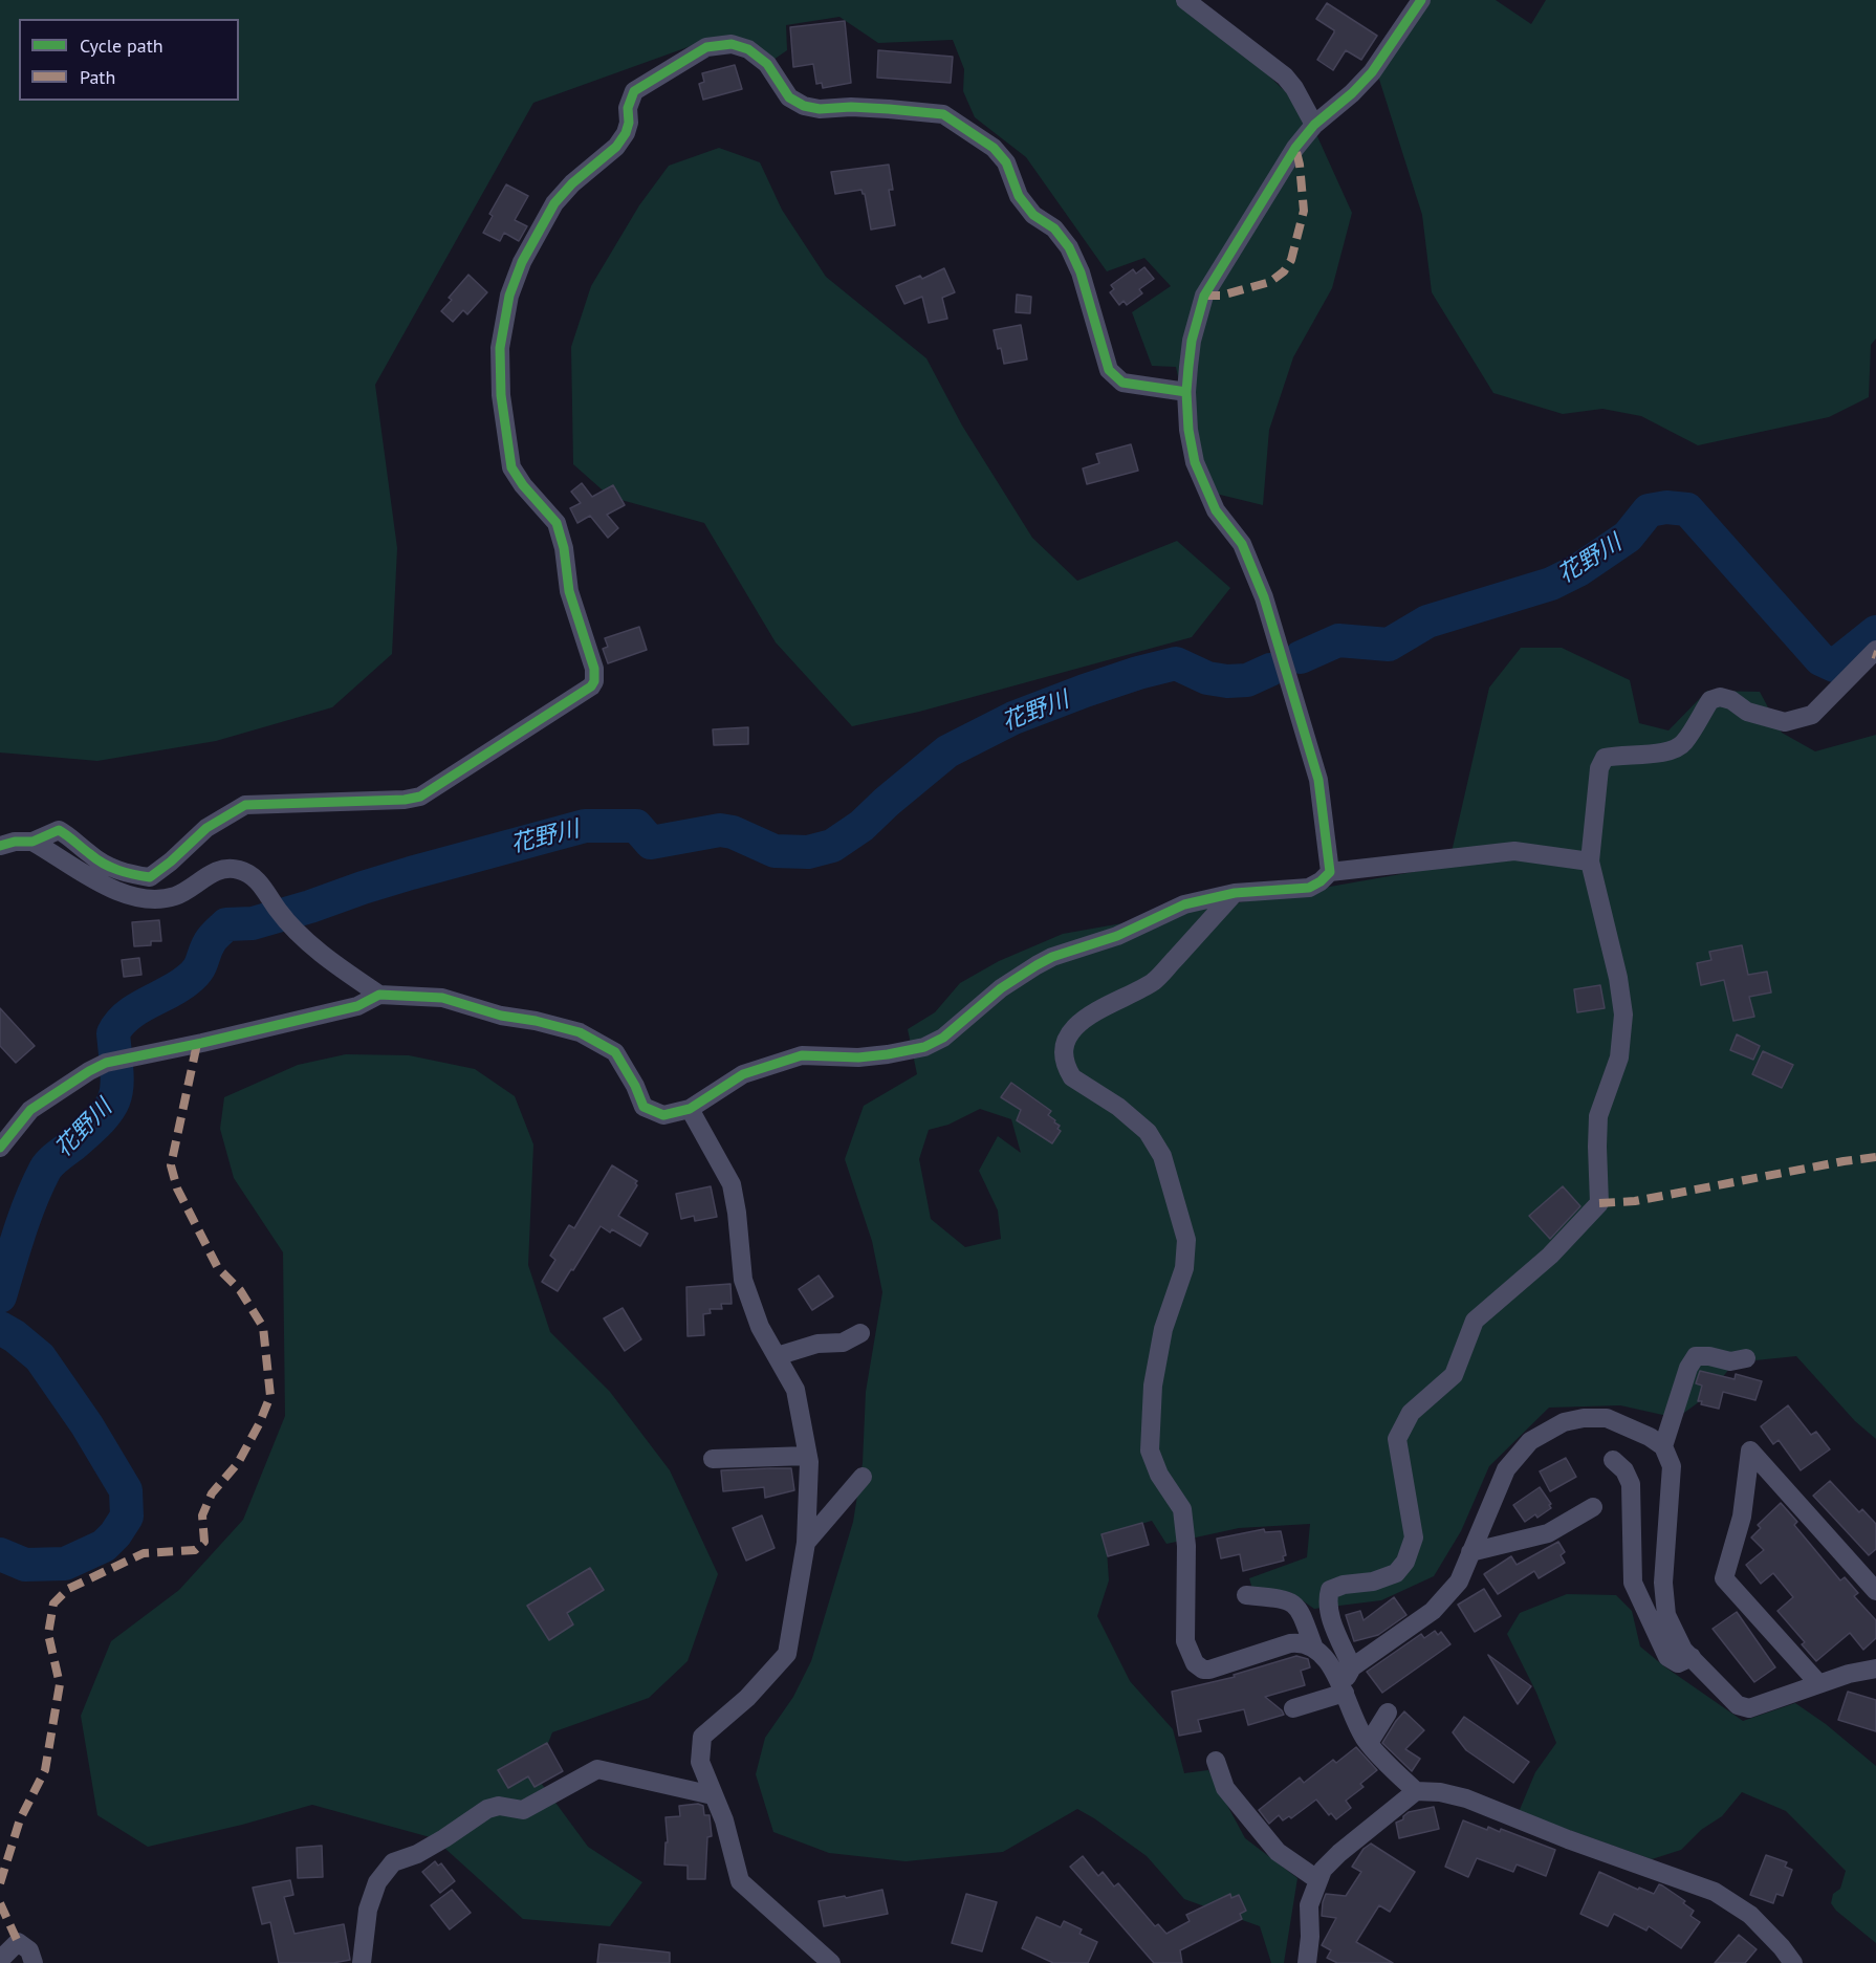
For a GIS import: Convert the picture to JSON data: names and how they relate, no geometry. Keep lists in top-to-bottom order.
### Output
{
  "water": ["花野川"],
  "legend": ["Cycle path", "Path"]
}
